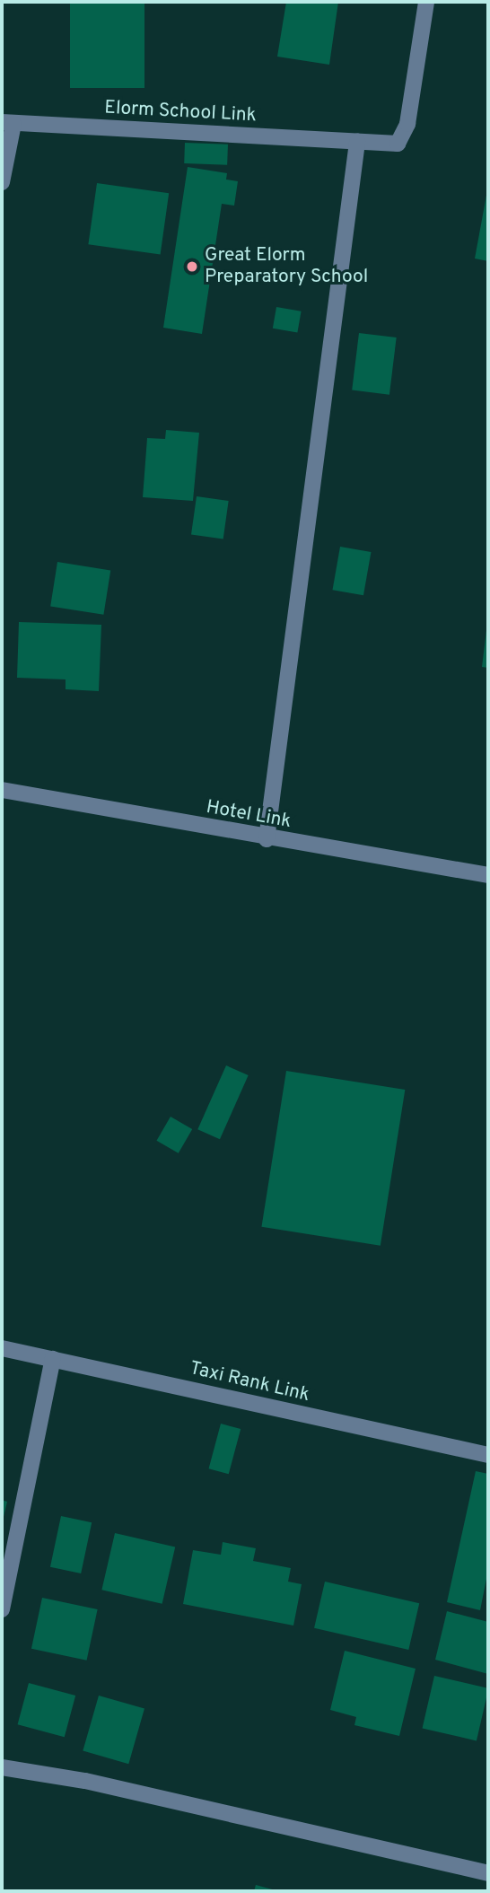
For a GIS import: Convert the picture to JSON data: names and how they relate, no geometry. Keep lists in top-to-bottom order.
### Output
{
  "streets": {
    "street": ["Elorm School Link", "Hotel Link", "Taxi Rank Link"]
  },
  "places": ["Great Elorm Preparatory School"]
}
